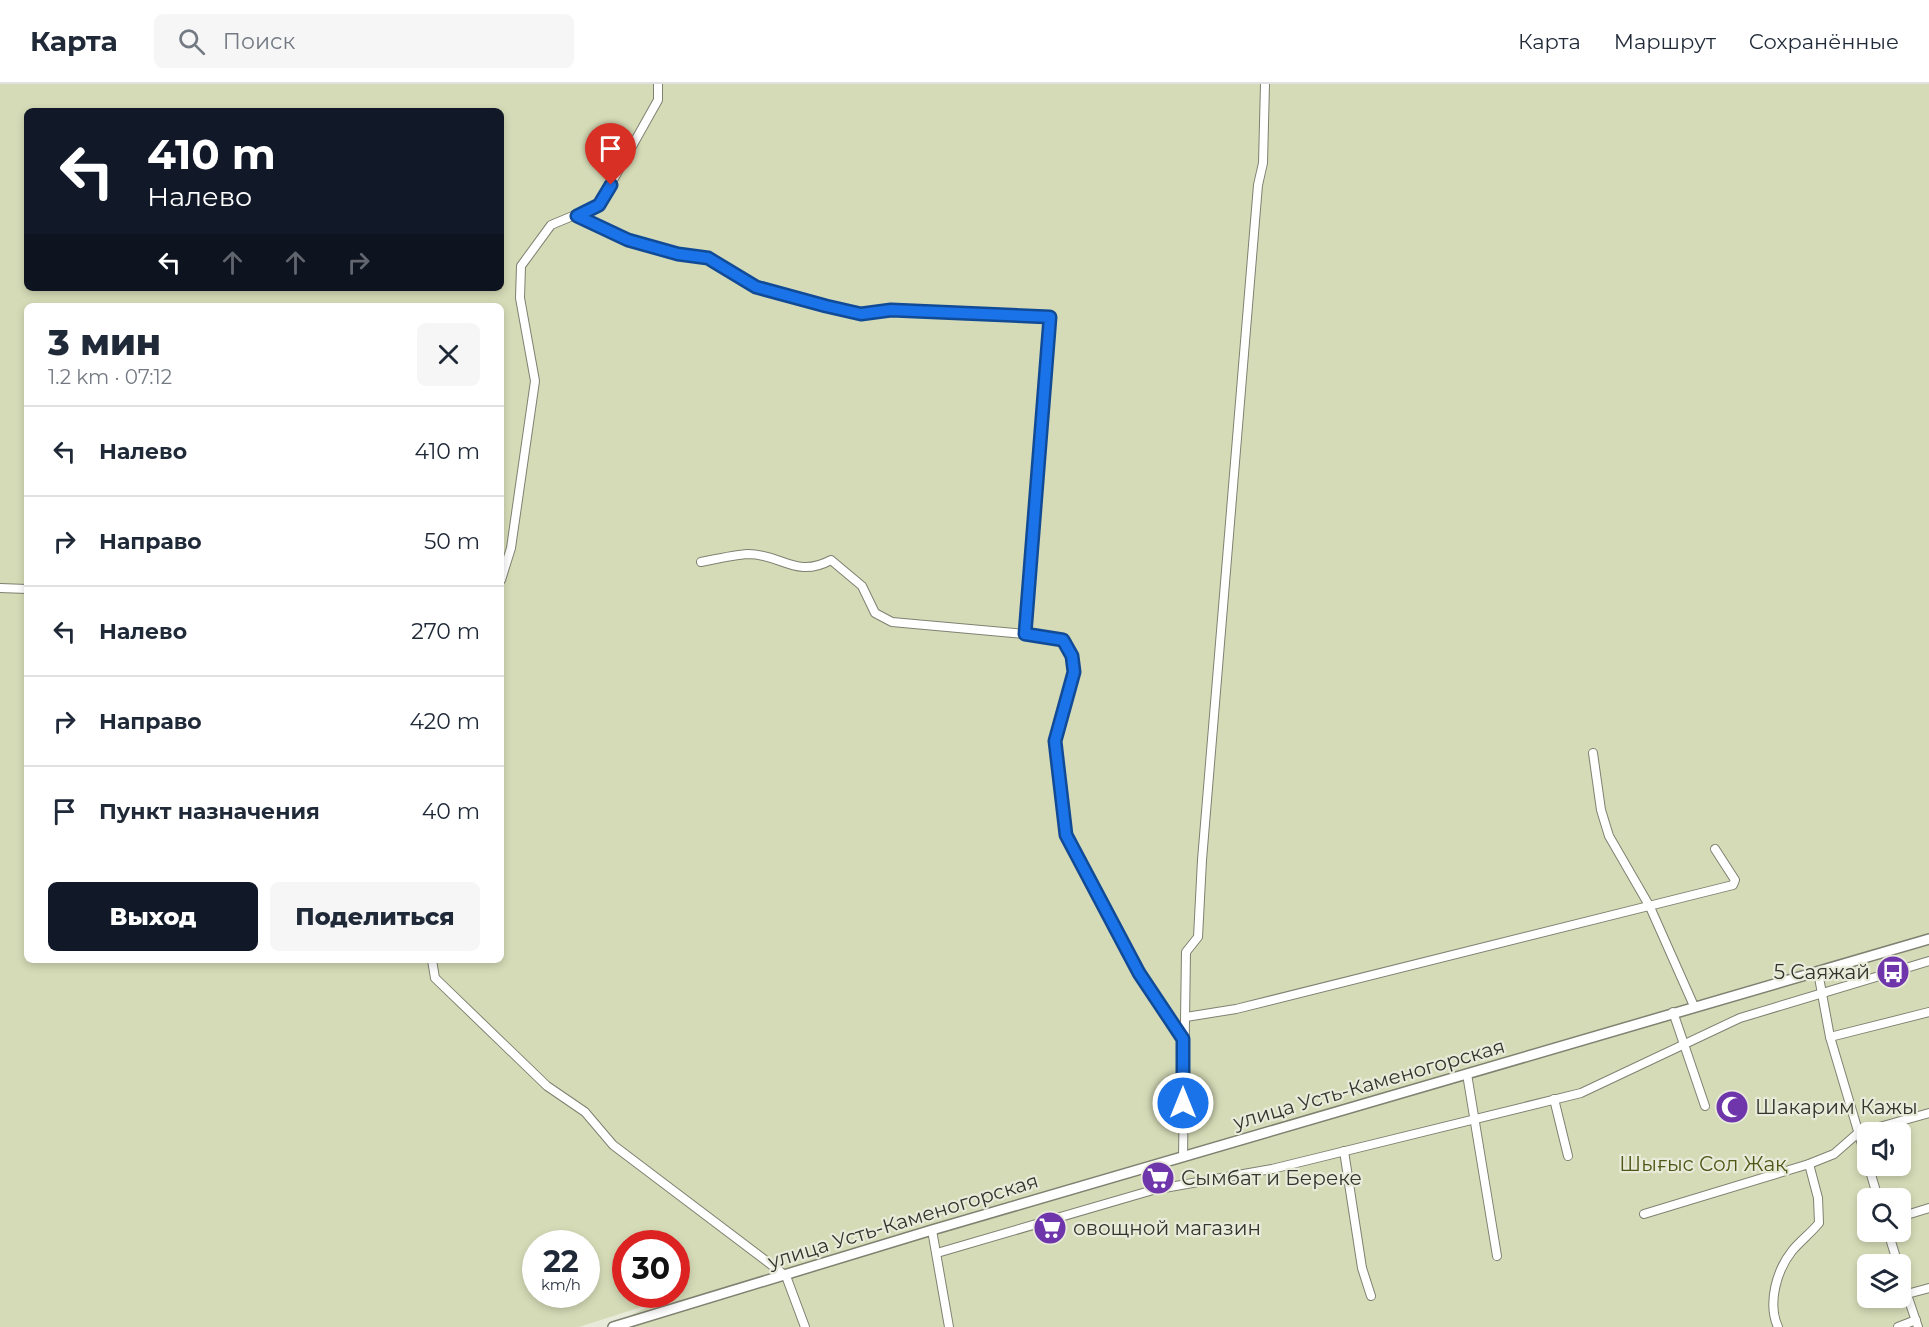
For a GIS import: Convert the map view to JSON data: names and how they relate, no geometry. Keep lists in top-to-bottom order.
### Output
{
  "streets": {
    "street": ["улица Усть-Каменогорская"]
  },
  "parks": ["Шығыс Сол Жақ"],
  "places": {
    "bus stop": ["5 Саяжай"],
    "mosque": ["Шакарим Кажы"],
    "supermarket": ["Сымбат и Береке", "овощной магазин"]
  },
  "page": {
    "header": "Карта",
    "search": "Поиск",
    "nav": ["Карта", "Маршрут", "Сохранённые"],
    "turn": ["410 m", "Налево"],
    "heading": ["3 мин", "1.2 km · 07:12"],
    "list": [
      {
        "name": "Налево",
        "value": "410 m"
      },
      {
        "name": "Направо",
        "value": "50 m"
      },
      {
        "name": "Налево",
        "value": "270 m"
      },
      {
        "name": "Направо",
        "value": "420 m"
      },
      {
        "name": "Пункт назначения",
        "value": "40 m"
      }
    ],
    "buttons": ["Выход", "Поделиться"],
    "speed": "22 km/h",
    "limit": "30"
  }
}
